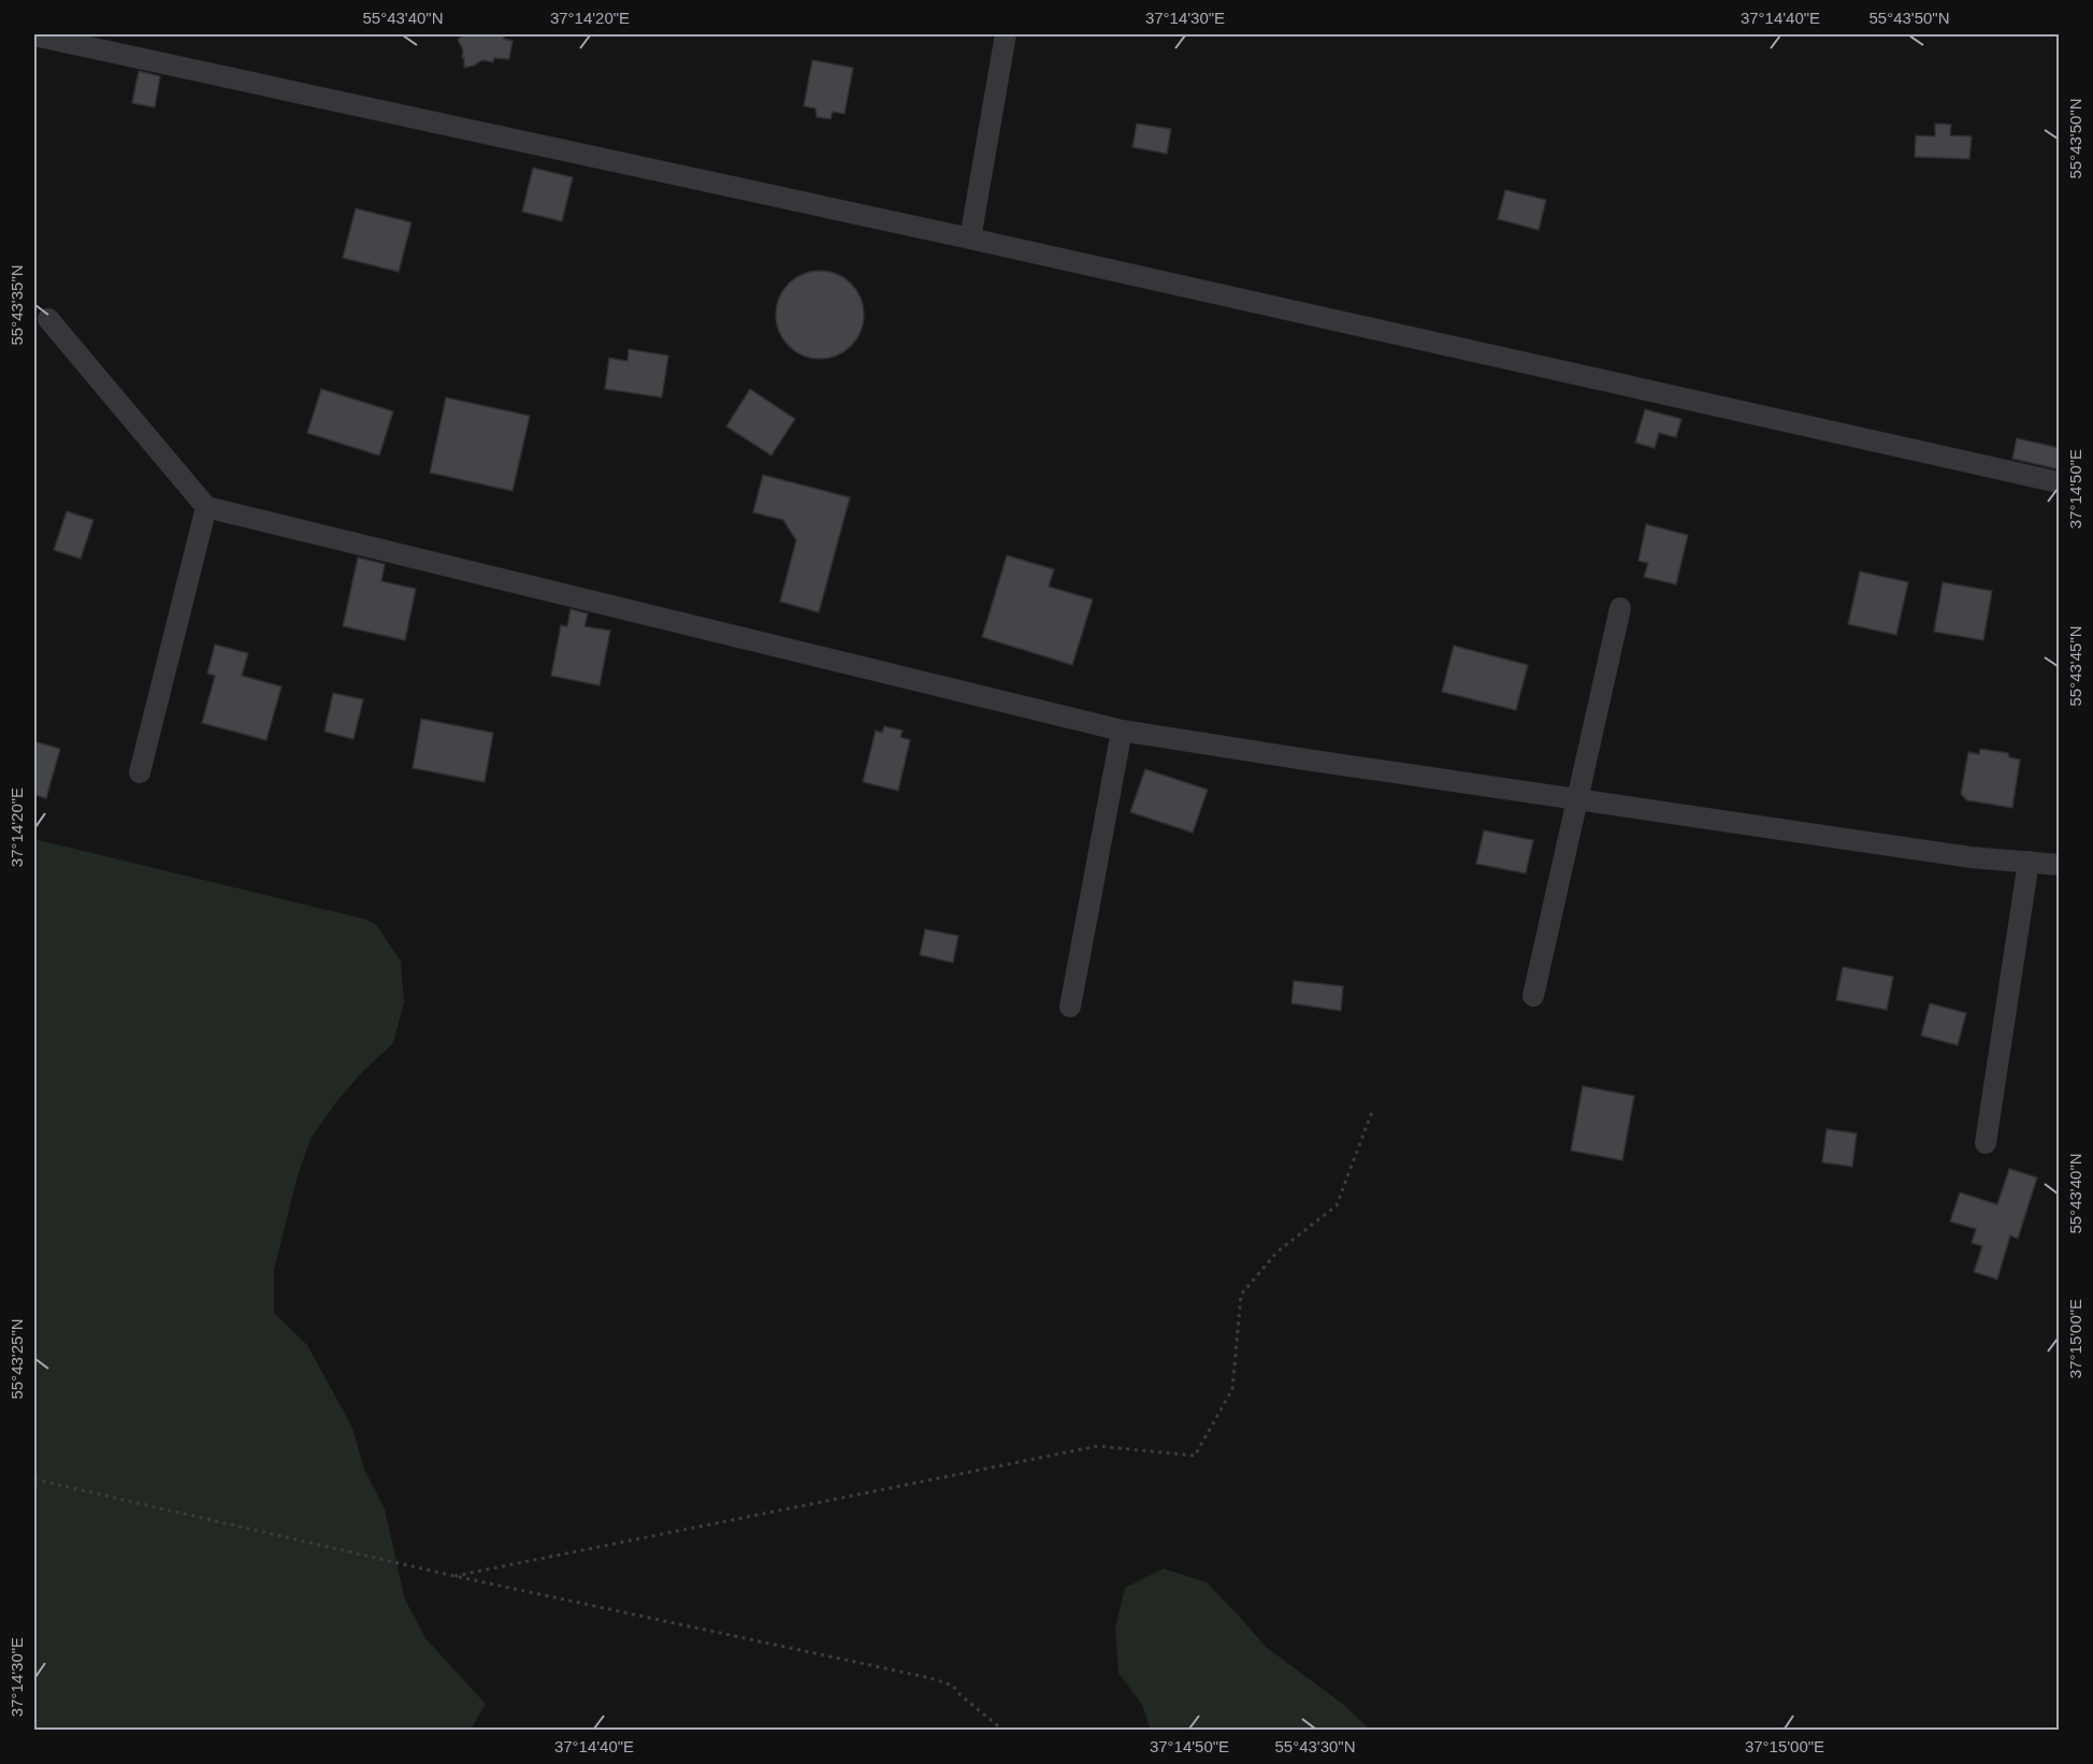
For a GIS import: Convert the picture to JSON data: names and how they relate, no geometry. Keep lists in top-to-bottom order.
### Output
{
  "coordinates": [
    "55°43'40\"N",
    "37°14'20\"E",
    "37°14'30\"E",
    "37°14'40\"E",
    "55°43'50\"N",
    "55°43'35\"N",
    "37°14'50\"E",
    "55°43'45\"N",
    "37°15'00\"E",
    "55°43'25\"N",
    "55°43'30\"N"
  ]
}
